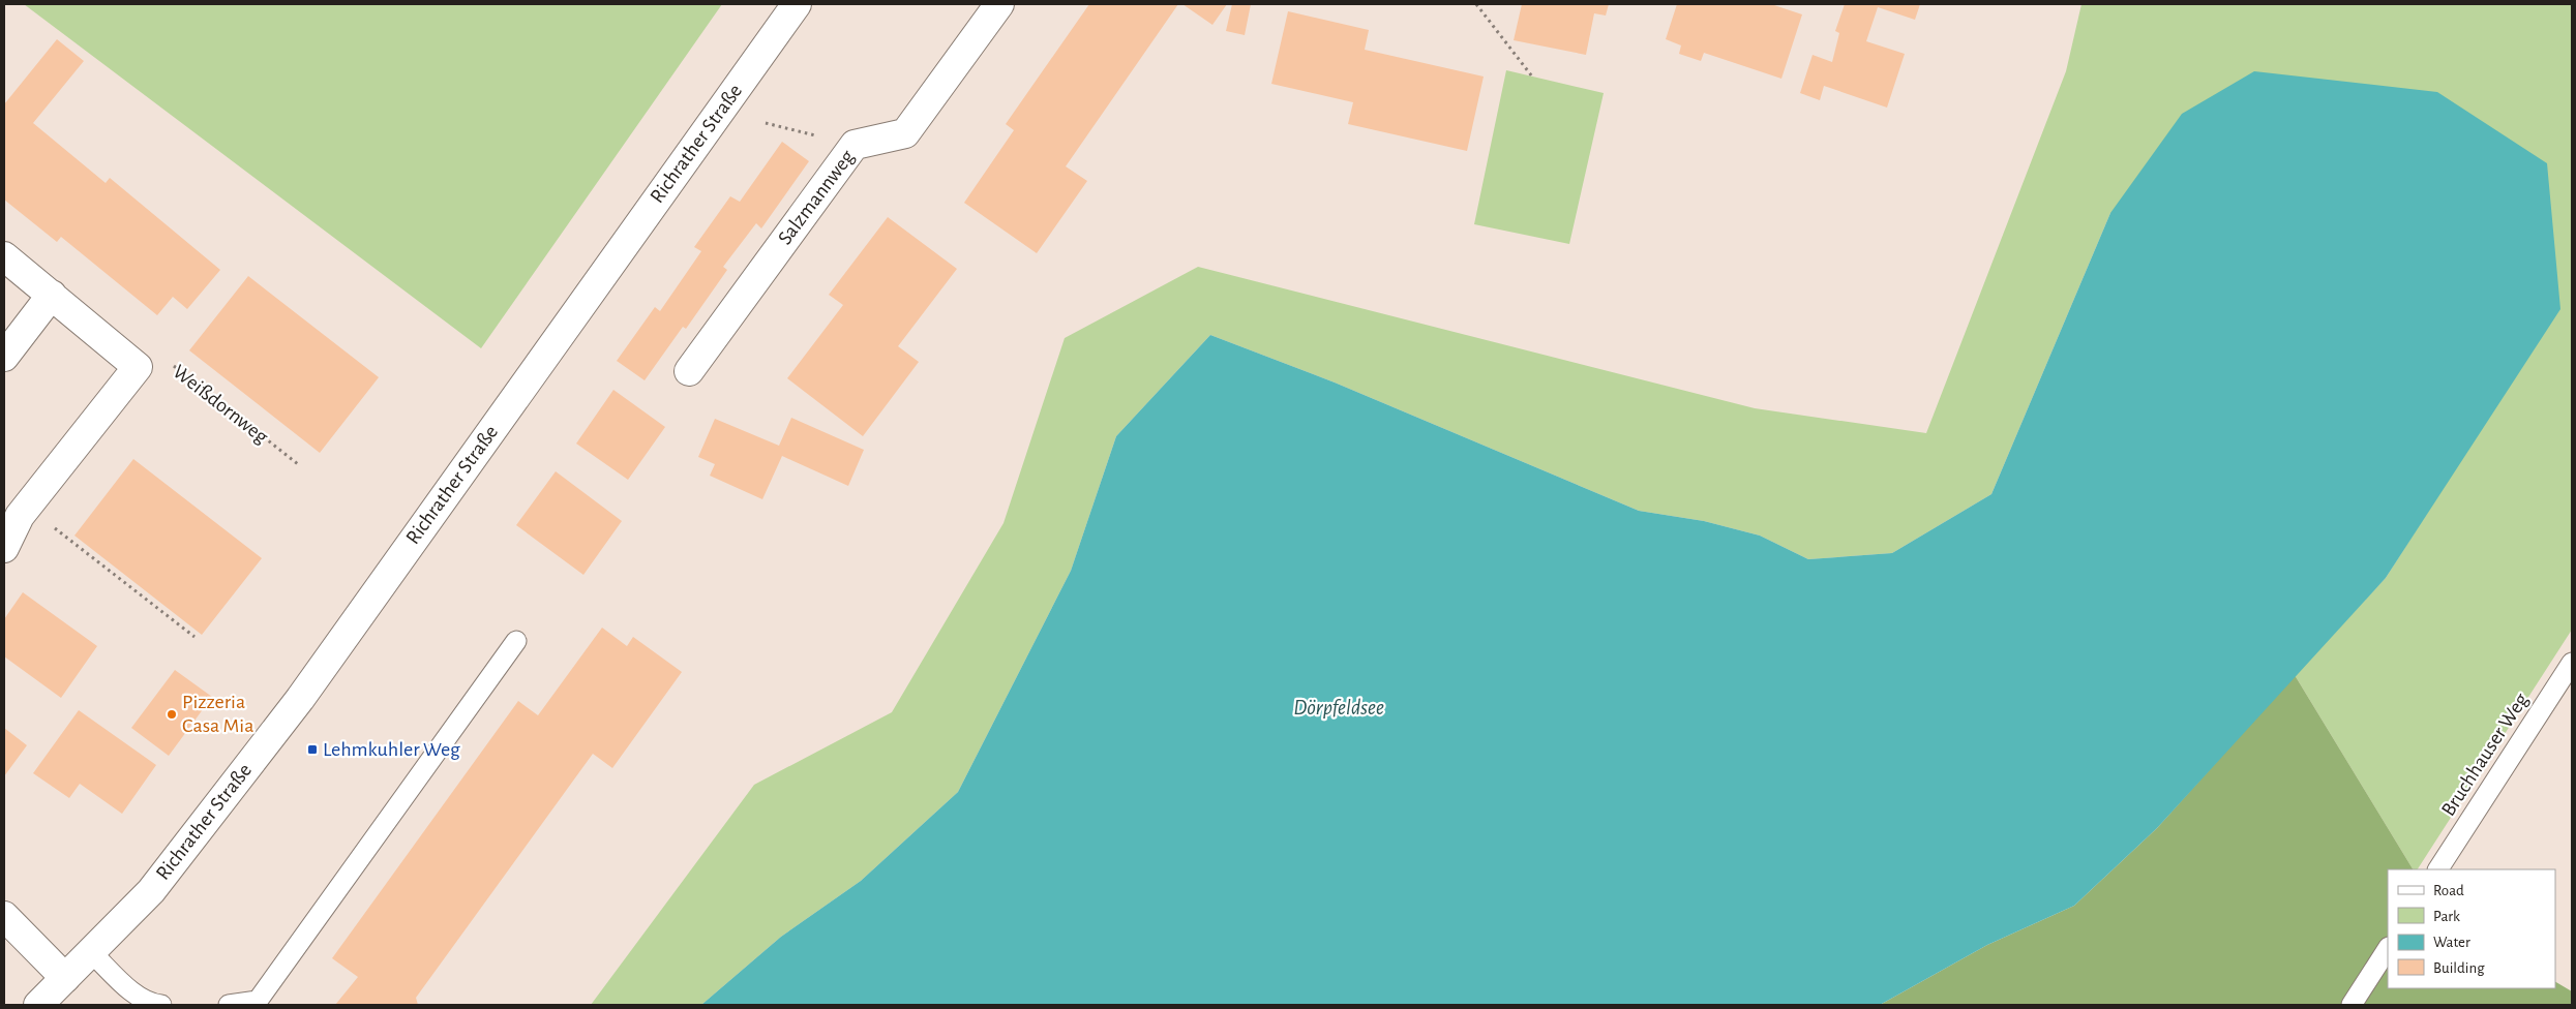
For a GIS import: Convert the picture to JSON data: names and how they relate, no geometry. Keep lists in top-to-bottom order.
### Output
{
  "streets": {
    "main road": ["Richrather Straße", "Salzmannweg"],
    "lane": ["Bruchhauser Weg"],
    "path": ["Weißdornweg"]
  },
  "water": ["Dörpfeldsee"],
  "places": {
    "other": ["Pizzeria Casa Mia"],
    "transit": ["Lehmkuhler Weg"]
  },
  "legend": [
    "Road",
    "Park",
    "Water",
    "Building"
  ]
}
